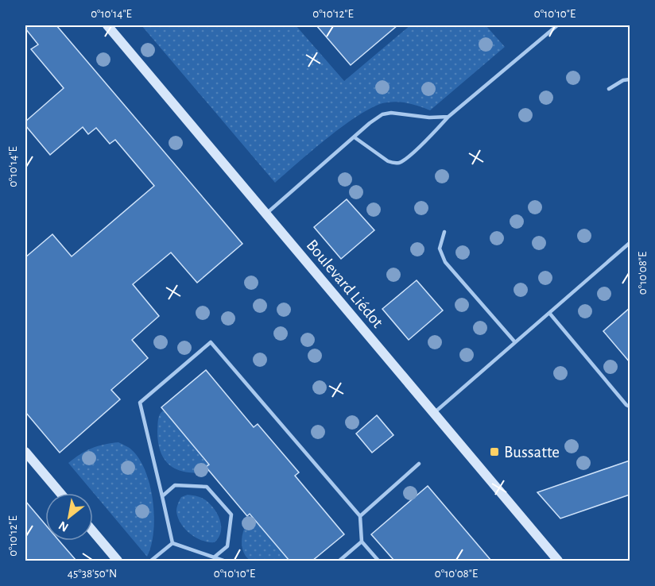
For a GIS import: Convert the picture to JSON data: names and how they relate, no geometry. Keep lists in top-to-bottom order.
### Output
{
  "streets": {
    "main road": ["Boulevard Liédot"]
  },
  "places": {
    "transit": ["Bussatte"]
  },
  "north": "bottom left",
  "coordinates": [
    "0°10'14\"E",
    "0°10'12\"E",
    "0°10'10\"E",
    "0°10'08\"E",
    "45°38'50\"N"
  ]
}
